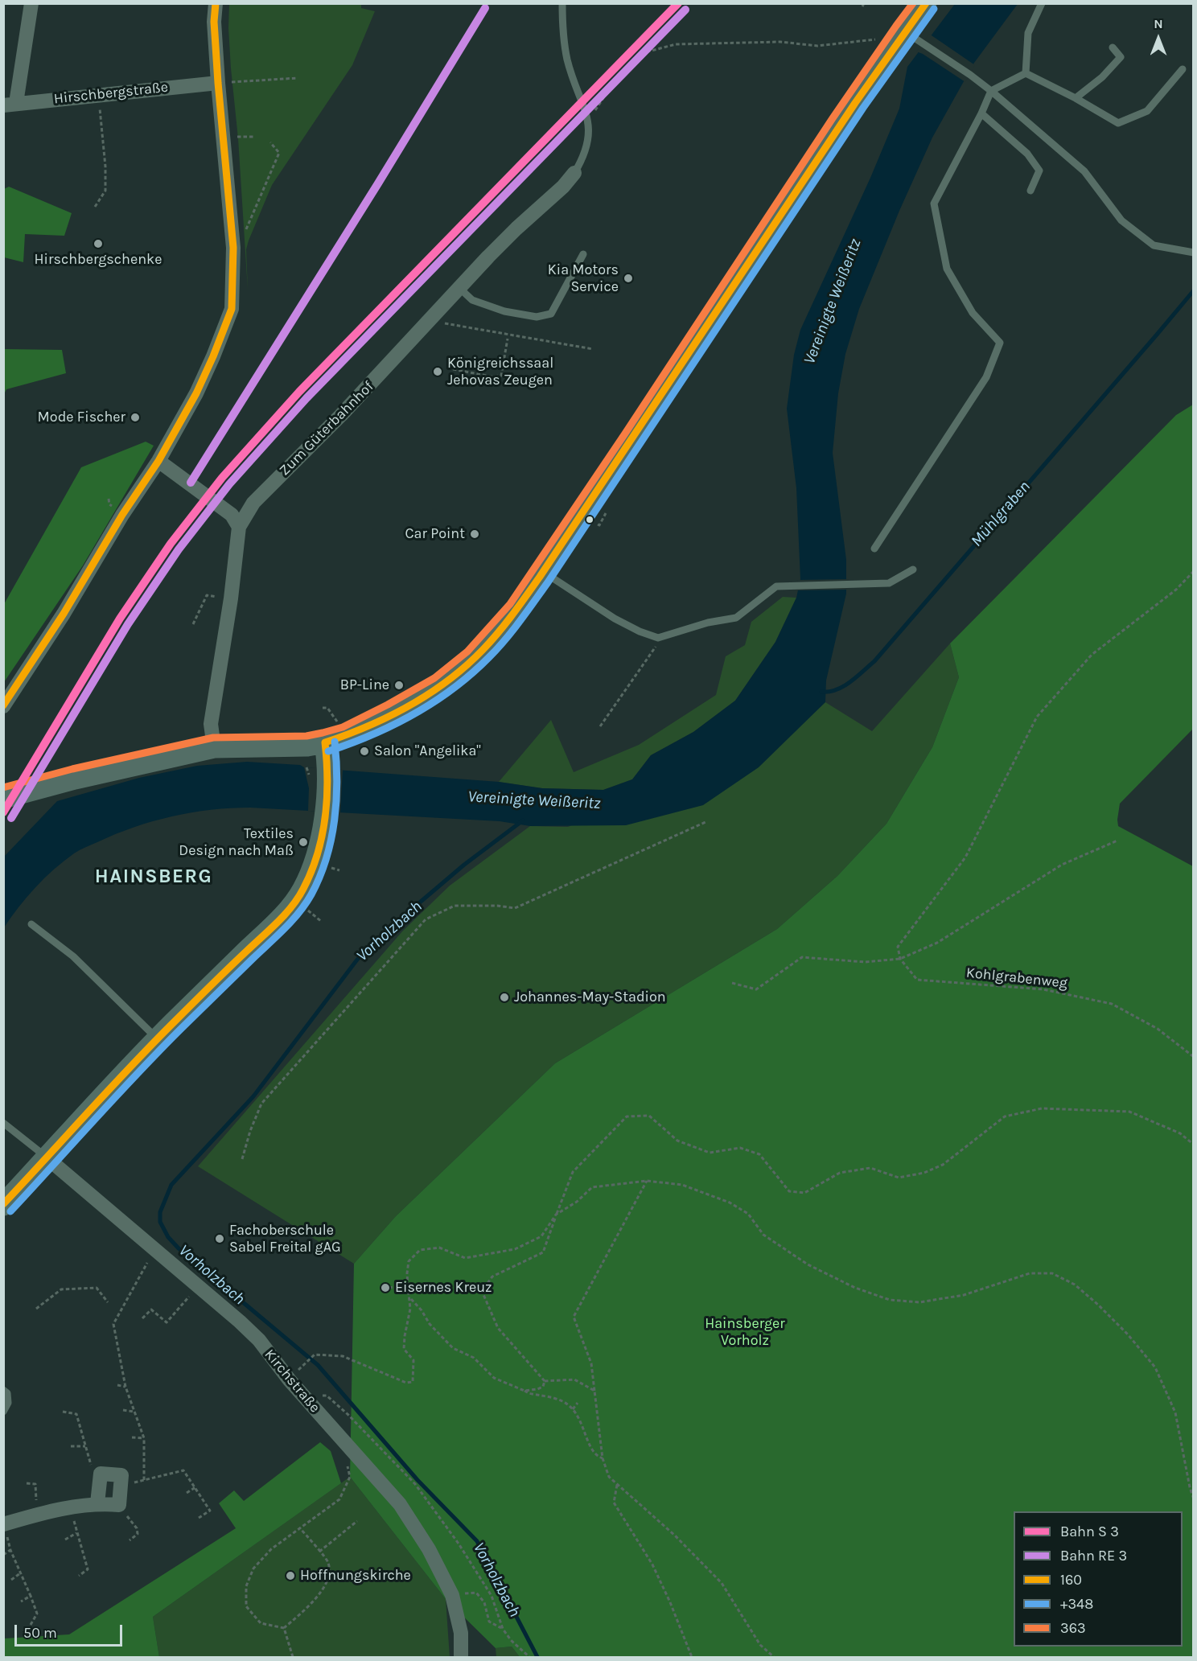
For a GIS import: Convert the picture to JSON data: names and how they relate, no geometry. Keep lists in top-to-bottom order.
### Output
{
  "streets": {
    "street": ["Hirschbergstraße", "Zum Güterbahnhof", "Kirchstraße"],
    "path": ["Kohlgrabenweg"]
  },
  "districts": ["HAINSBERG"],
  "water": ["Vereinigte Weißeritz", "Mühlgraben", "Vorholzbach"],
  "parks": ["Hainsberger Vorholz"],
  "places": [
    "Hirschbergschenke",
    "Kia Motors Service",
    "Königreichssaal Jehovas Zeugen",
    "Mode Fischer",
    "Car Point",
    "BP-Line",
    "Salon \"Angelika\"",
    "Textiles Design nach Maß",
    "Johannes-May-Stadion",
    "Fachoberschule Sabel Freital gAG",
    "Eisernes Kreuz",
    "Hoffnungskirche"
  ],
  "lines": ["transit line 160", "transit line 363", "transit line +348"],
  "legend": [
    "Bahn S 3",
    "Bahn RE 3",
    "160",
    "+348",
    "363"
  ],
  "scale_bar": "50 m",
  "north": "top"
}
